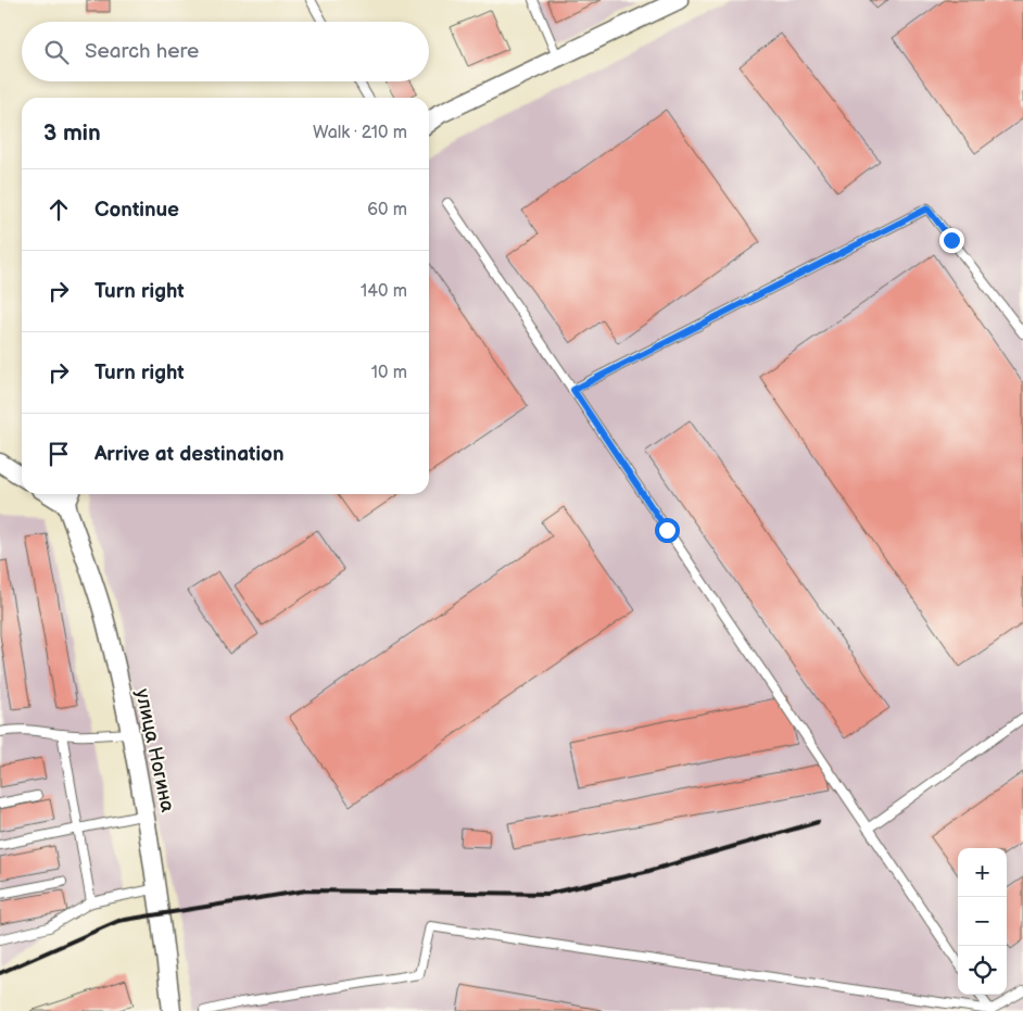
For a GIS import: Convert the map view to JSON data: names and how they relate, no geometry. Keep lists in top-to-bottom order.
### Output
{
  "streets": {
    "street": ["улица Ногина"]
  },
  "page": {
    "search": "Search here",
    "heading": ["3 min", "Walk · 210 m"],
    "list": [
      ["Continue", "60 m"],
      ["Turn right", "140 m"],
      ["Turn right", "10 m"],
      "Arrive at destination"
    ],
    "map_buttons": ["+", "−"]
  }
}
